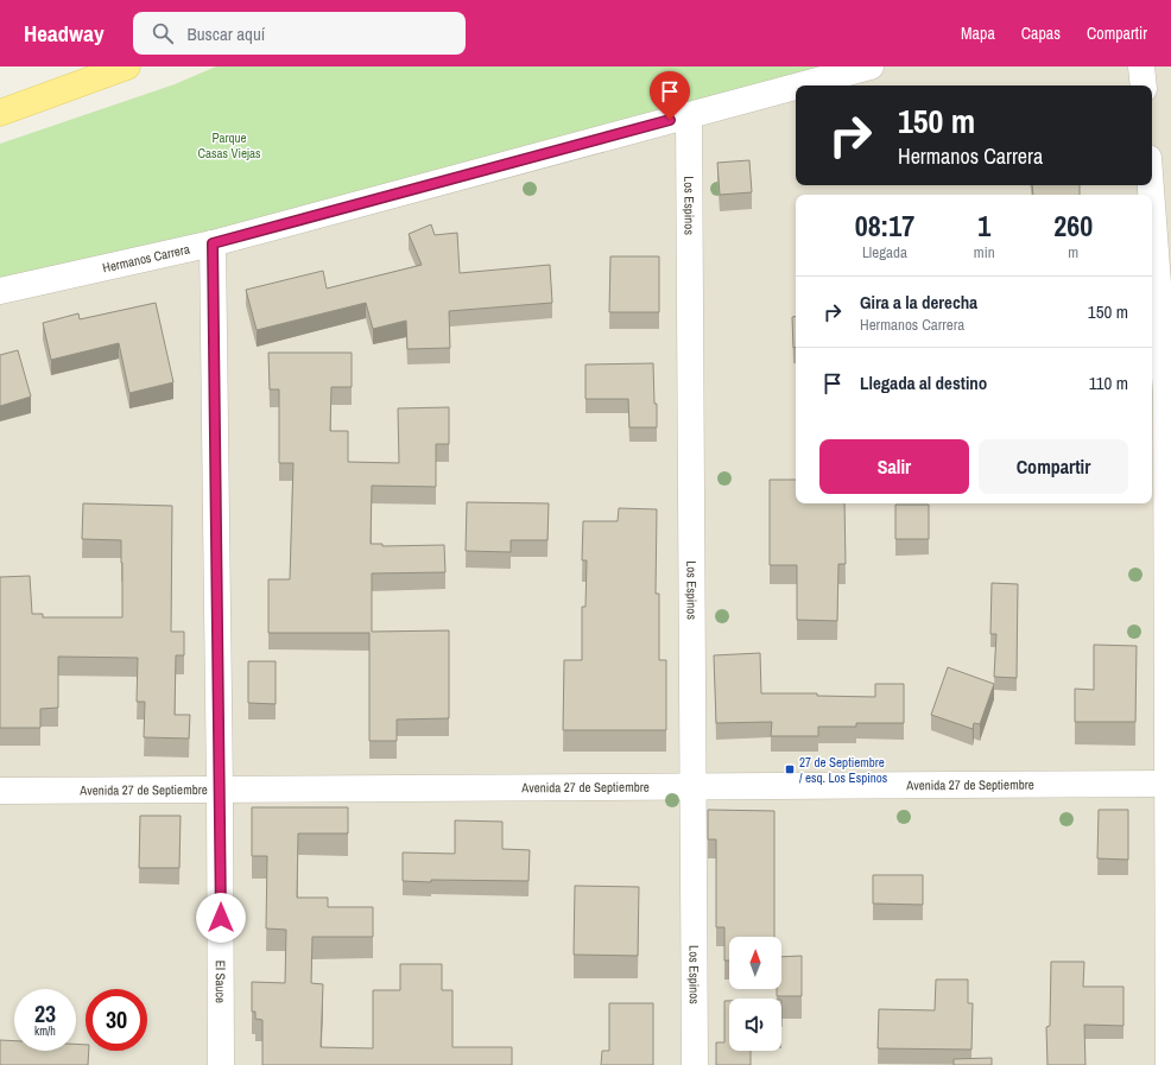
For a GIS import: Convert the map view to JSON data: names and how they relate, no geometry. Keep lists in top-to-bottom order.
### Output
{
  "streets": {
    "street": [
      "Los Espinos",
      "Hermanos Carrera",
      "Avenida 27 de Septiembre",
      "El Sauce"
    ]
  },
  "crossings": [
    ["Los Espinos", "Hermanos Carrera"],
    ["Los Espinos", "Avenida 27 de Septiembre"],
    ["Hermanos Carrera", "El Sauce"],
    ["Avenida 27 de Septiembre", "El Sauce"]
  ],
  "parks": ["Parque Casas Viejas"],
  "places": {
    "transit": ["27 de Septiembre / esq. Los Espinos"]
  },
  "north": "top",
  "page": {
    "header": "Headway",
    "search": "Buscar aquí",
    "nav": ["Mapa", "Capas", "Compartir"],
    "turn": ["150 m", "Hermanos Carrera"],
    "eta": [
      "08:17",
      "Llegada",
      "1",
      "min",
      "260",
      "m"
    ],
    "list": [
      {
        "name": "Gira a la derecha",
        "note": "Hermanos Carrera",
        "value": "150 m"
      },
      {
        "name": "Llegada al destino",
        "value": "110 m"
      }
    ],
    "buttons": ["Salir", "Compartir"],
    "speed": "23 km/h",
    "limit": "30"
  }
}
